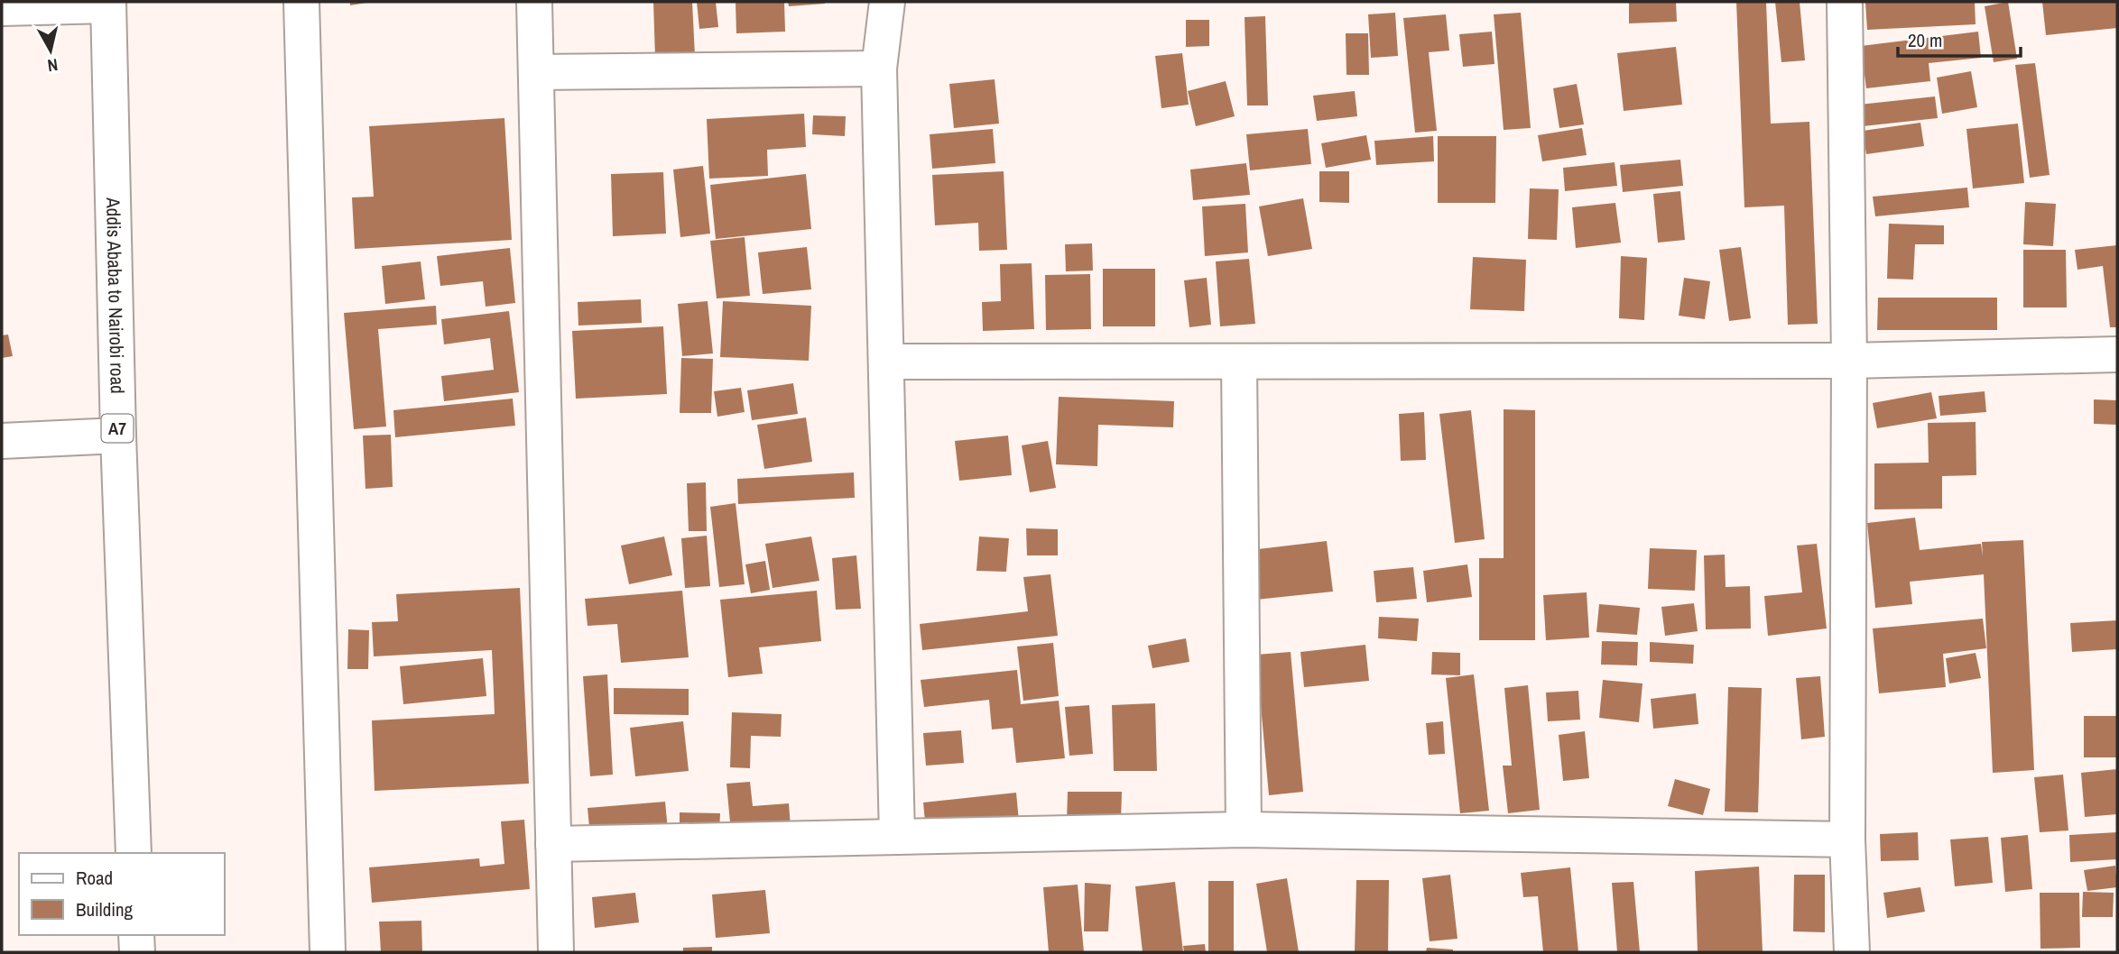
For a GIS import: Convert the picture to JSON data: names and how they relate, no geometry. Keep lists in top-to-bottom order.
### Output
{
  "streets": {
    "main road": ["Addis Ababa to Nairobi road", "A7"]
  },
  "legend": ["Road", "Building"],
  "scale_bar": "20 m",
  "north": "bottom"
}
